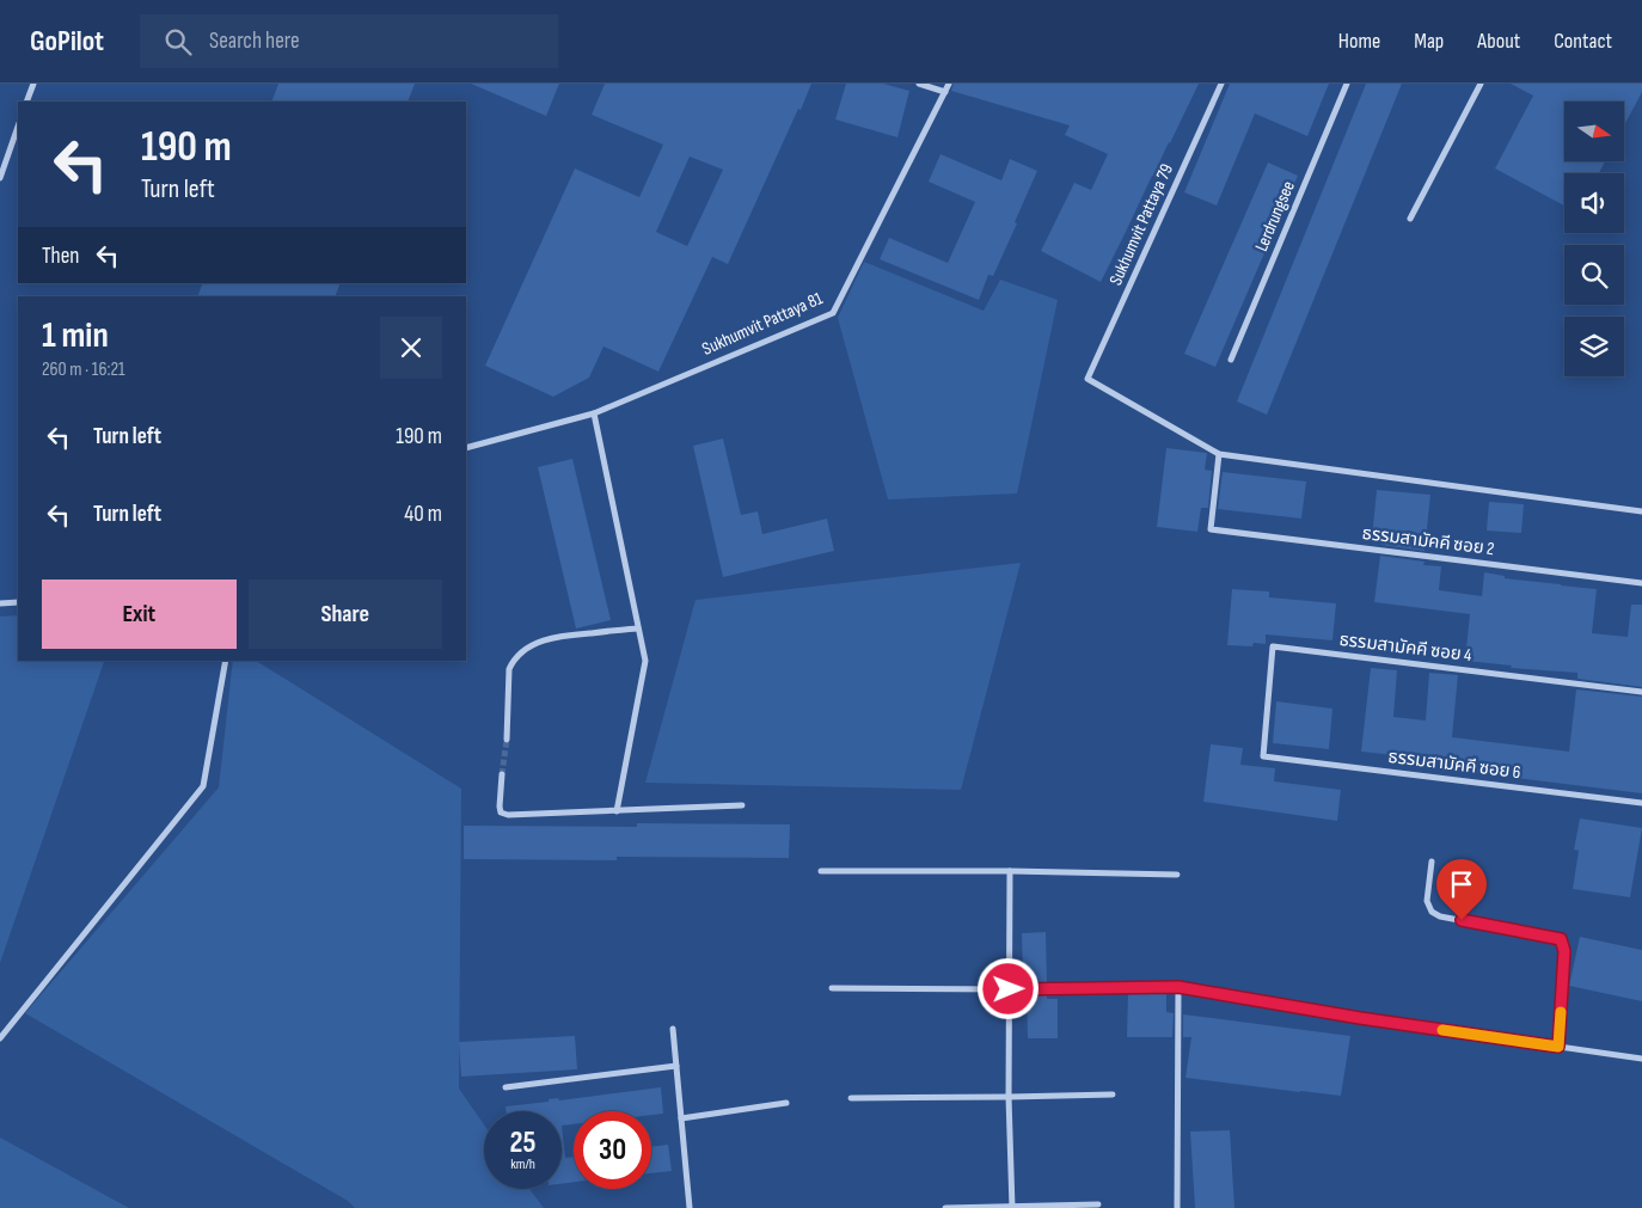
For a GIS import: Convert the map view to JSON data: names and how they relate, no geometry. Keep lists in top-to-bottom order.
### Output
{
  "streets": {
    "street": [
      "Lerdrungsee",
      "Sukhumvit Pattaya 79",
      "Sukhumvit Pattaya 81",
      "ธรรมสามัคคี ซอย 2",
      "ธรรมสามัคคี ซอย 4",
      "ธรรมสามัคคี ซอย 6"
    ]
  },
  "crossings": [
    ["Sukhumvit Pattaya 79", "ธรรมสามัคคี ซอย 2"],
    ["ธรรมสามัคคี ซอย 4", "ธรรมสามัคคี ซอย 6"]
  ],
  "north": "right",
  "page": {
    "header": "GoPilot",
    "search": "Search here",
    "nav": [
      "Home",
      "Map",
      "About",
      "Contact"
    ],
    "turn": ["190 m", "Turn left"],
    "then": "Then",
    "heading": ["1 min", "260 m · 16:21"],
    "list": [
      {
        "name": "Turn left",
        "value": "190 m"
      },
      {
        "name": "Turn left",
        "value": "40 m"
      }
    ],
    "buttons": ["Exit", "Share"],
    "speed": "25 km/h",
    "limit": "30"
  }
}
